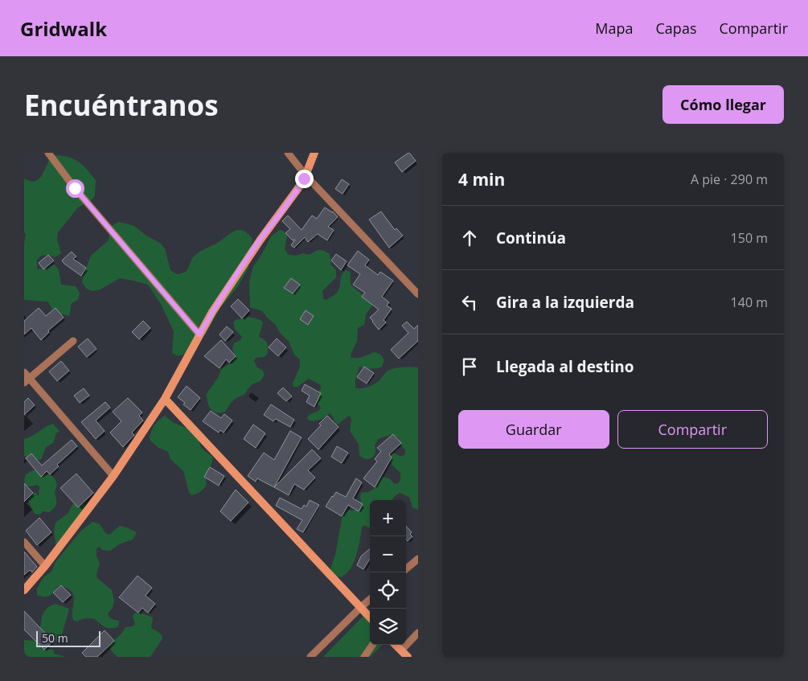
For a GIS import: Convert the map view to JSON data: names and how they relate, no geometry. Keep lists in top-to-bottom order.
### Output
{
  "scale_bar": "50 m",
  "page": {
    "header": "Gridwalk",
    "nav": ["Mapa", "Capas", "Compartir"],
    "buttons": [
      "Cómo llegar",
      ["Guardar", "Compartir"]
    ],
    "title": "Encuéntranos",
    "heading": ["4 min", "A pie · 290 m"],
    "list": [
      ["Continúa", "150 m"],
      ["Gira a la izquierda", "140 m"],
      "Llegada al destino"
    ],
    "map_buttons": ["+", "−"],
    "scale": "50 m"
  }
}
